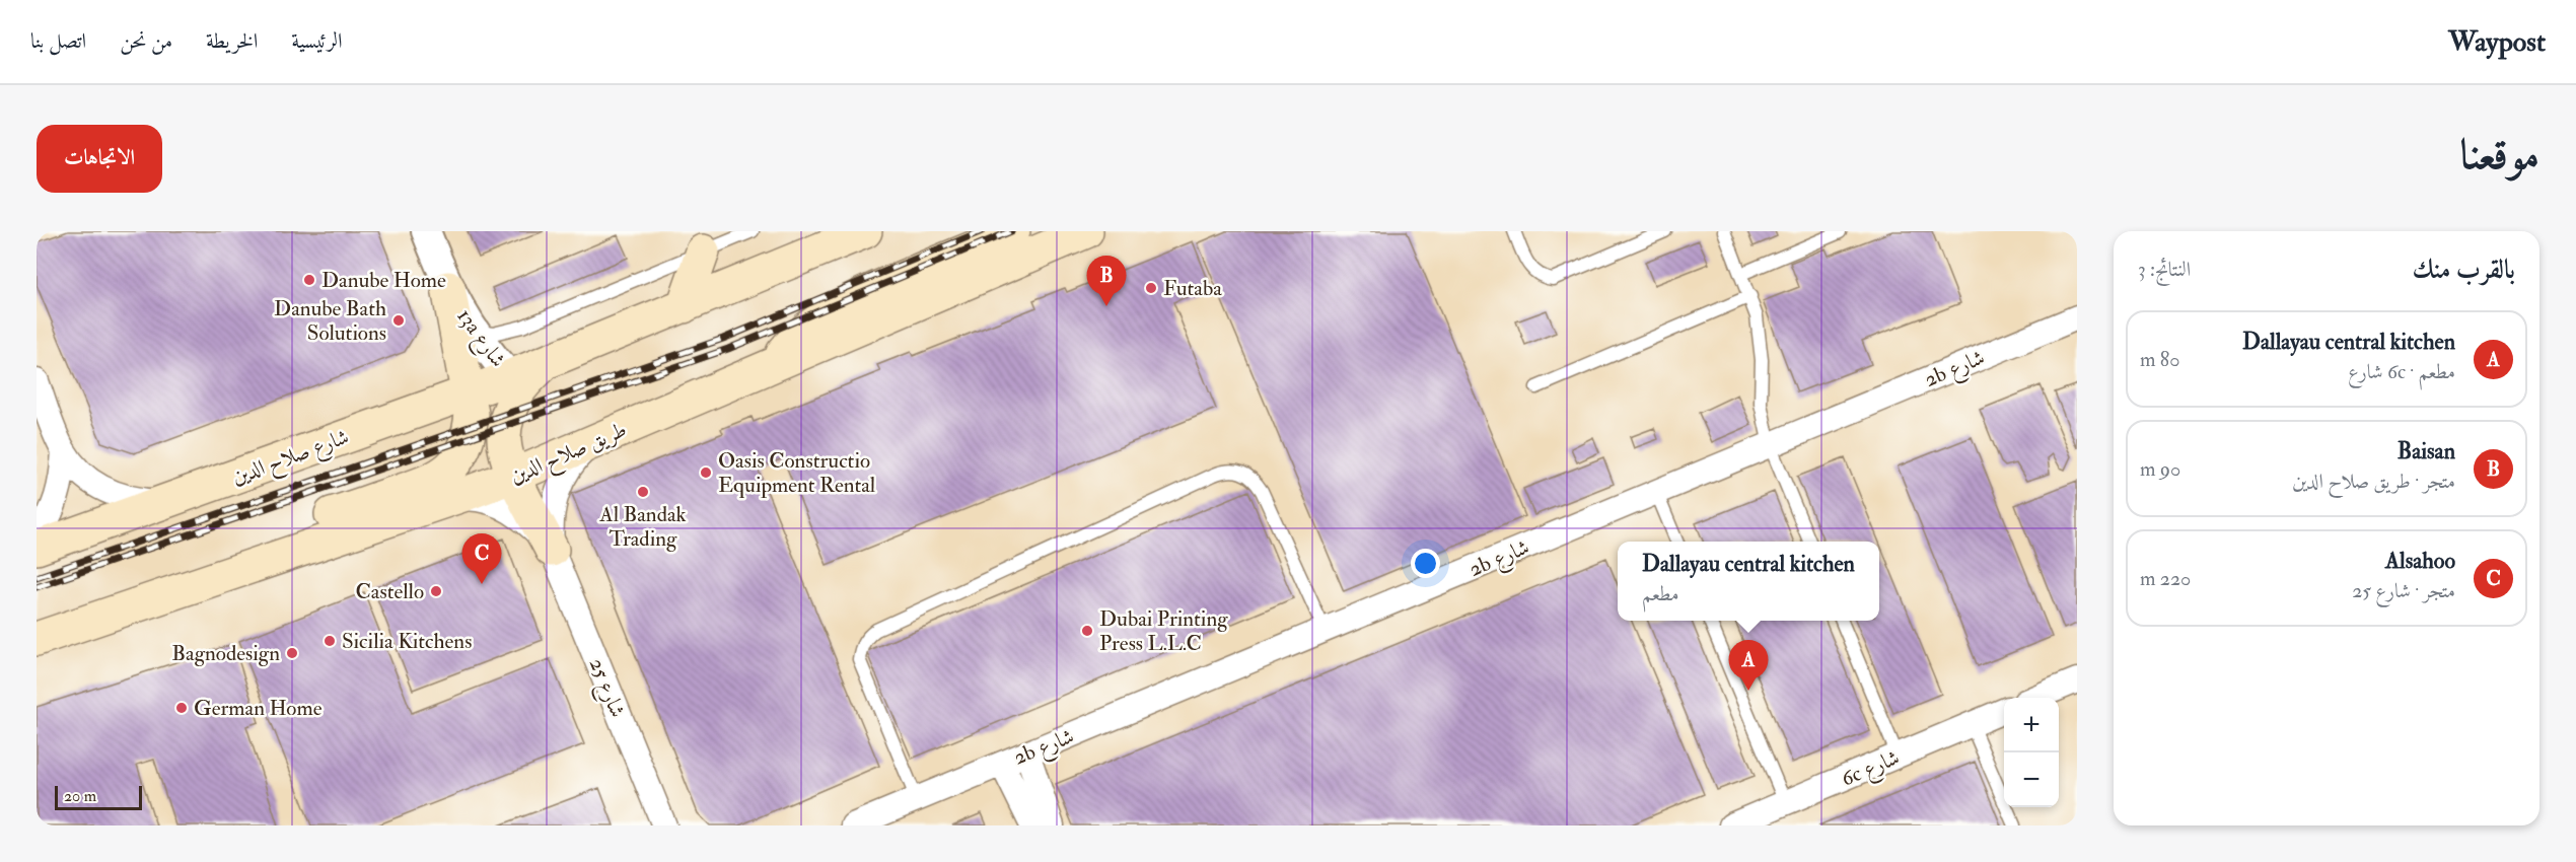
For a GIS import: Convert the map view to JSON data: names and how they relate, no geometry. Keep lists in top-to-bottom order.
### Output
{
  "streets": {
    "main road": ["طريق صلاح الدين", "شارع صلاح الدين"],
    "street": [
      "13a شارع",
      "2b شارع",
      "شارع 25",
      "6c شارع"
    ]
  },
  "crossings": [
    ["13a شارع", "شارع صلاح الدين"],
    ["طريق صلاح الدين", "شارع 25"]
  ],
  "places": [
    "Danube Home",
    "Futaba",
    "Danube Bath Solutions",
    "Oasis Constructio Equipment Rental",
    "Al Bandak Trading",
    "Castello",
    "Dubai Printing Press L.L.C",
    "Sicilia Kitchens",
    "Bagnodesign",
    "German Home"
  ],
  "scale_bar": "20 m",
  "page": {
    "header": "Waypost",
    "nav": [
      "الرئيسية",
      "الخريطة",
      "من نحن",
      "اتصل بنا"
    ],
    "title": "موقعنا",
    "buttons": "الاتجاهات",
    "heading": ["بالقرب منك", "النتائج: 3"],
    "pins": ["B", "C", "A"],
    "list": [
      {
        "mark": "A",
        "name": "Dallayau central kitchen",
        "note": "مطعم · 6c شارع",
        "value": "80 m"
      },
      {
        "mark": "B",
        "name": "Baisan",
        "note": "متجر · طريق صلاح الدين",
        "value": "90 m"
      },
      {
        "mark": "C",
        "name": "Alsahoo",
        "note": "متجر · شارع 25",
        "value": "220 m"
      }
    ],
    "popup": ["Dallayau central kitchen", "مطعم"],
    "map_buttons": ["+", "−"],
    "scale": "20 m"
  }
}
